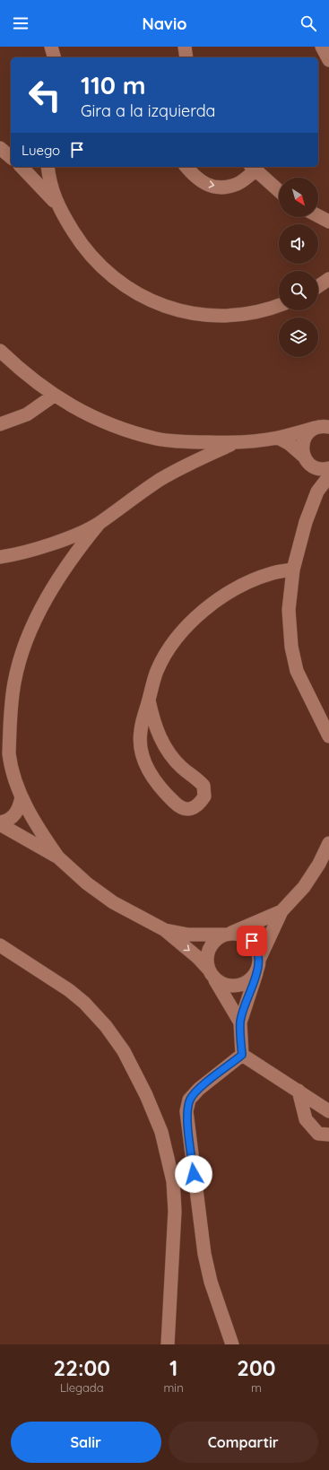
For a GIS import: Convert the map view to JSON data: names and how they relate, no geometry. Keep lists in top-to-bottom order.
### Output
{
  "north": "bottom right",
  "page": {
    "header": "Navio",
    "turn": ["110 m", "Gira a la izquierda"],
    "then": "Luego",
    "eta": [
      "22:00",
      "Llegada",
      "1",
      "min",
      "200",
      "m"
    ],
    "buttons": ["Salir", "Compartir"]
  }
}
